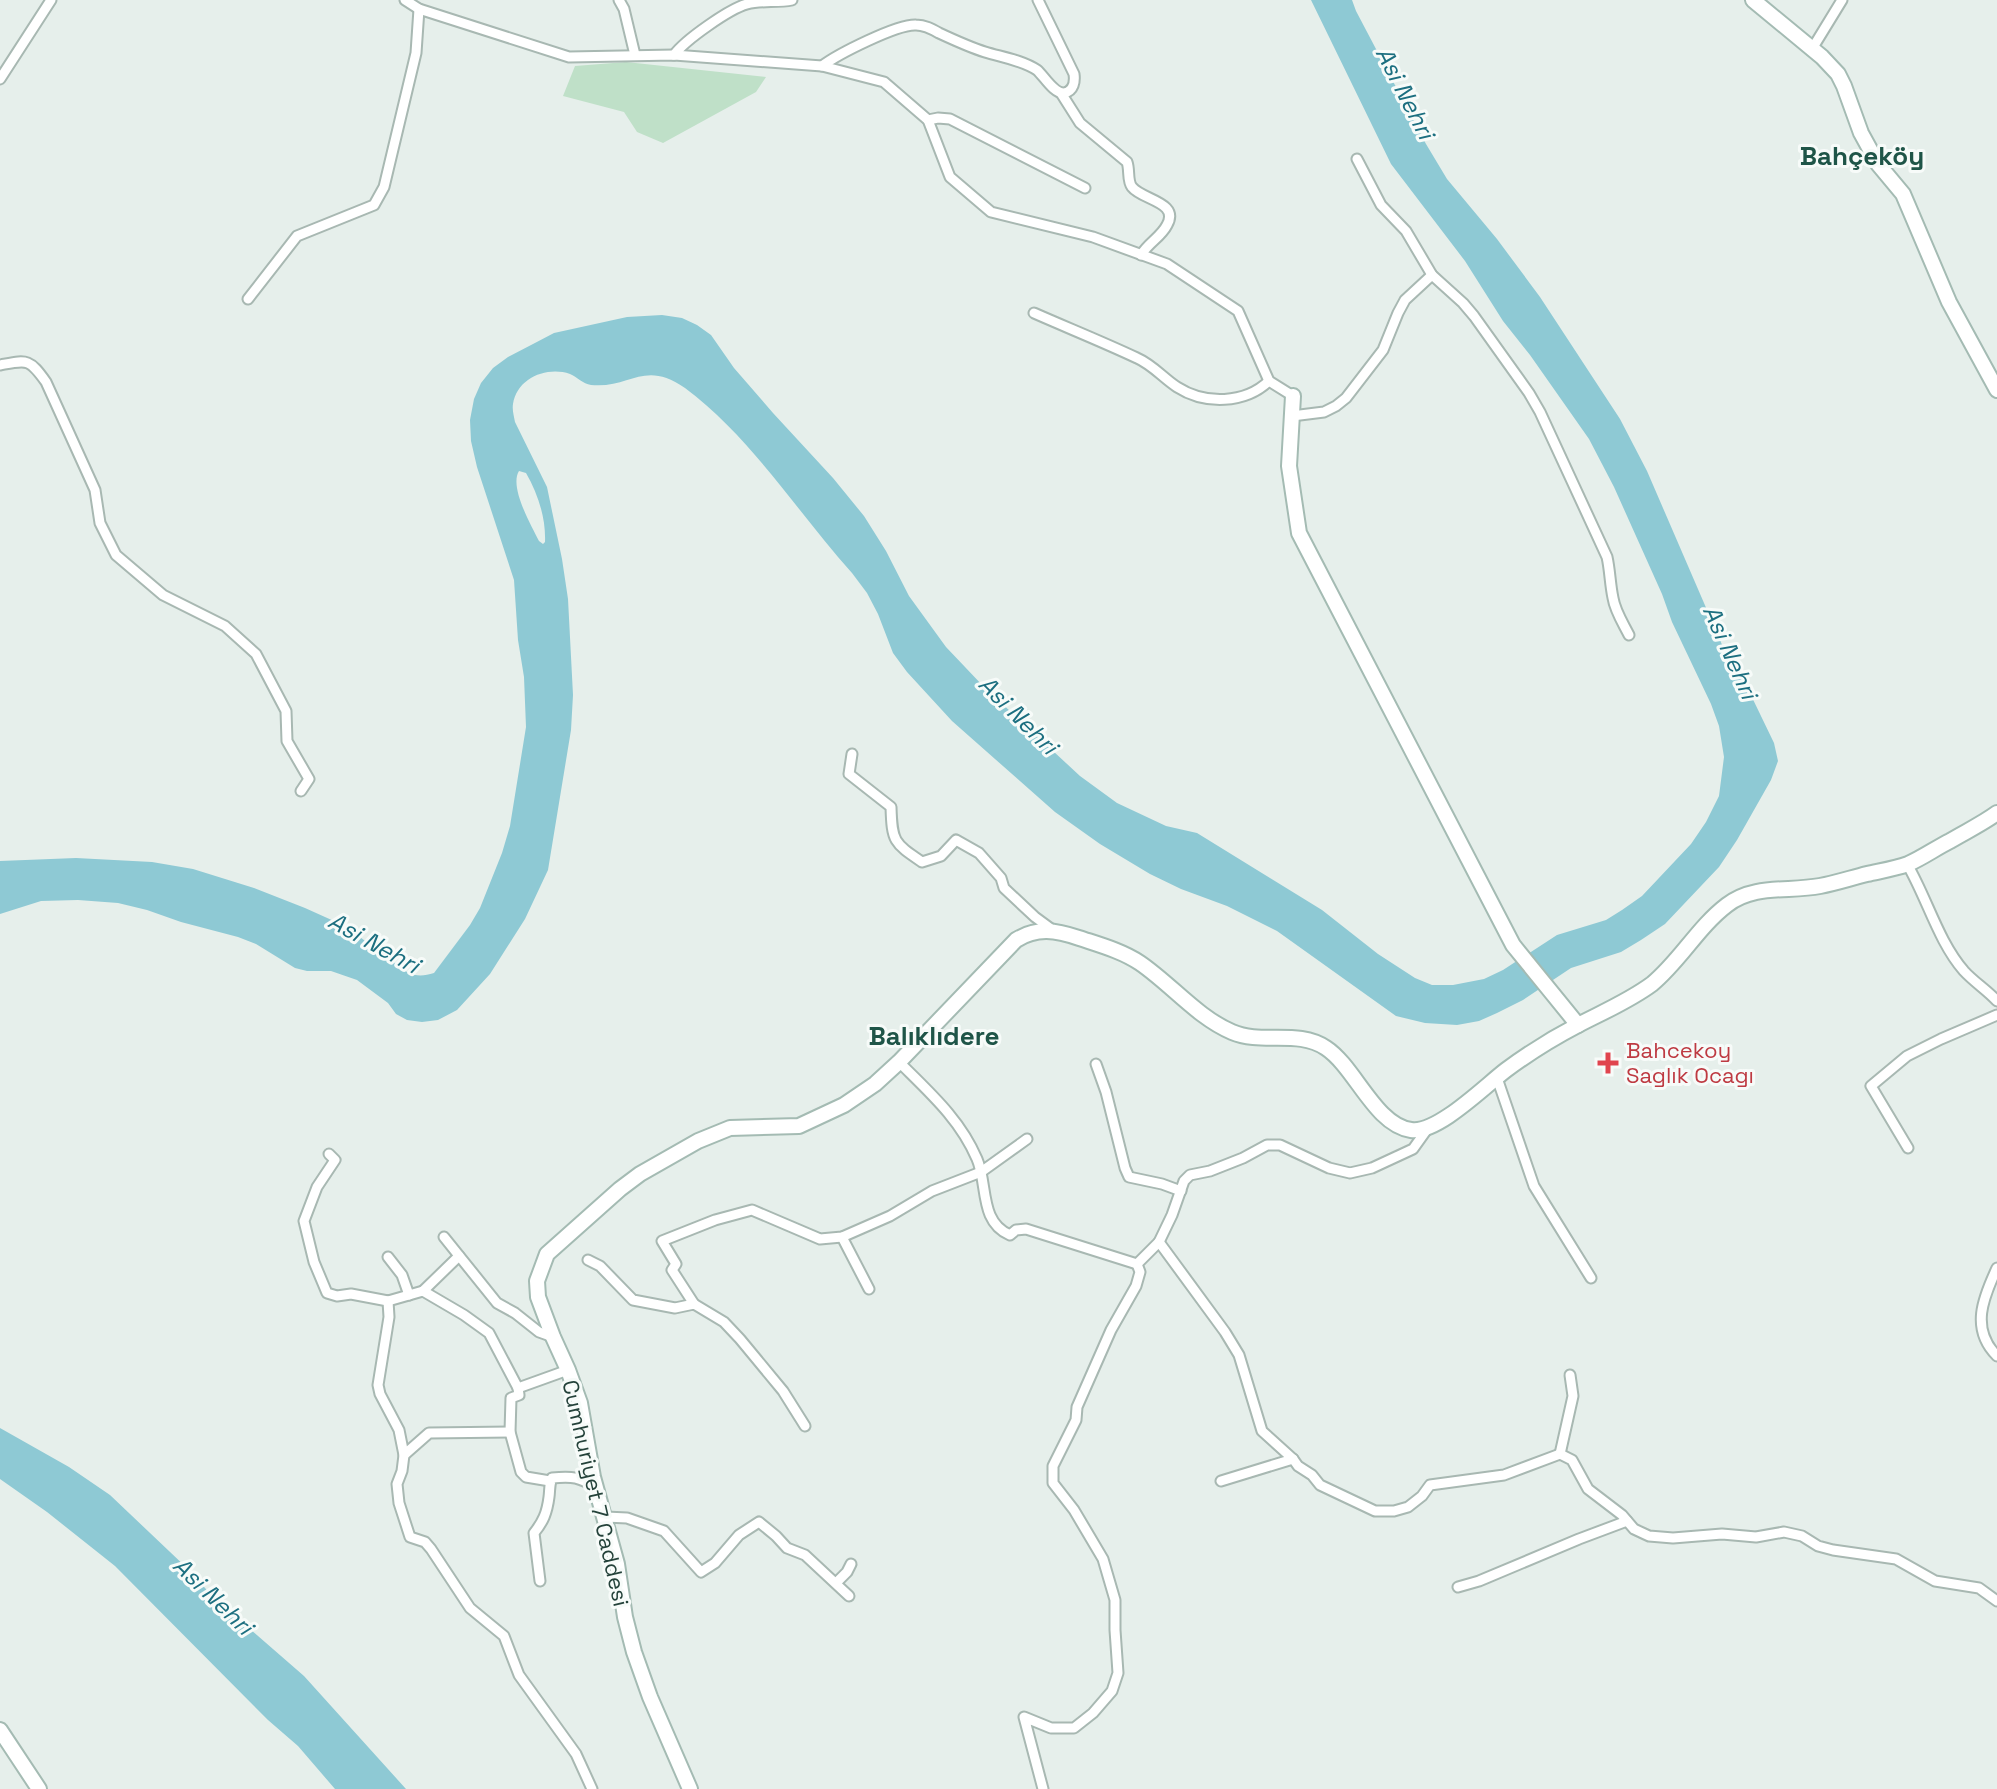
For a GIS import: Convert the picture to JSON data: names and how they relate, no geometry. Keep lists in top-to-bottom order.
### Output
{
  "streets": {
    "main road": ["Cumhuriyet 7 Caddesi"]
  },
  "districts": ["Bahçeköy", "Balıklıdere"],
  "water": ["Asi Nehri"],
  "places": {
    "health": ["Bahcekoy Saglık Ocagı"]
  }
}
